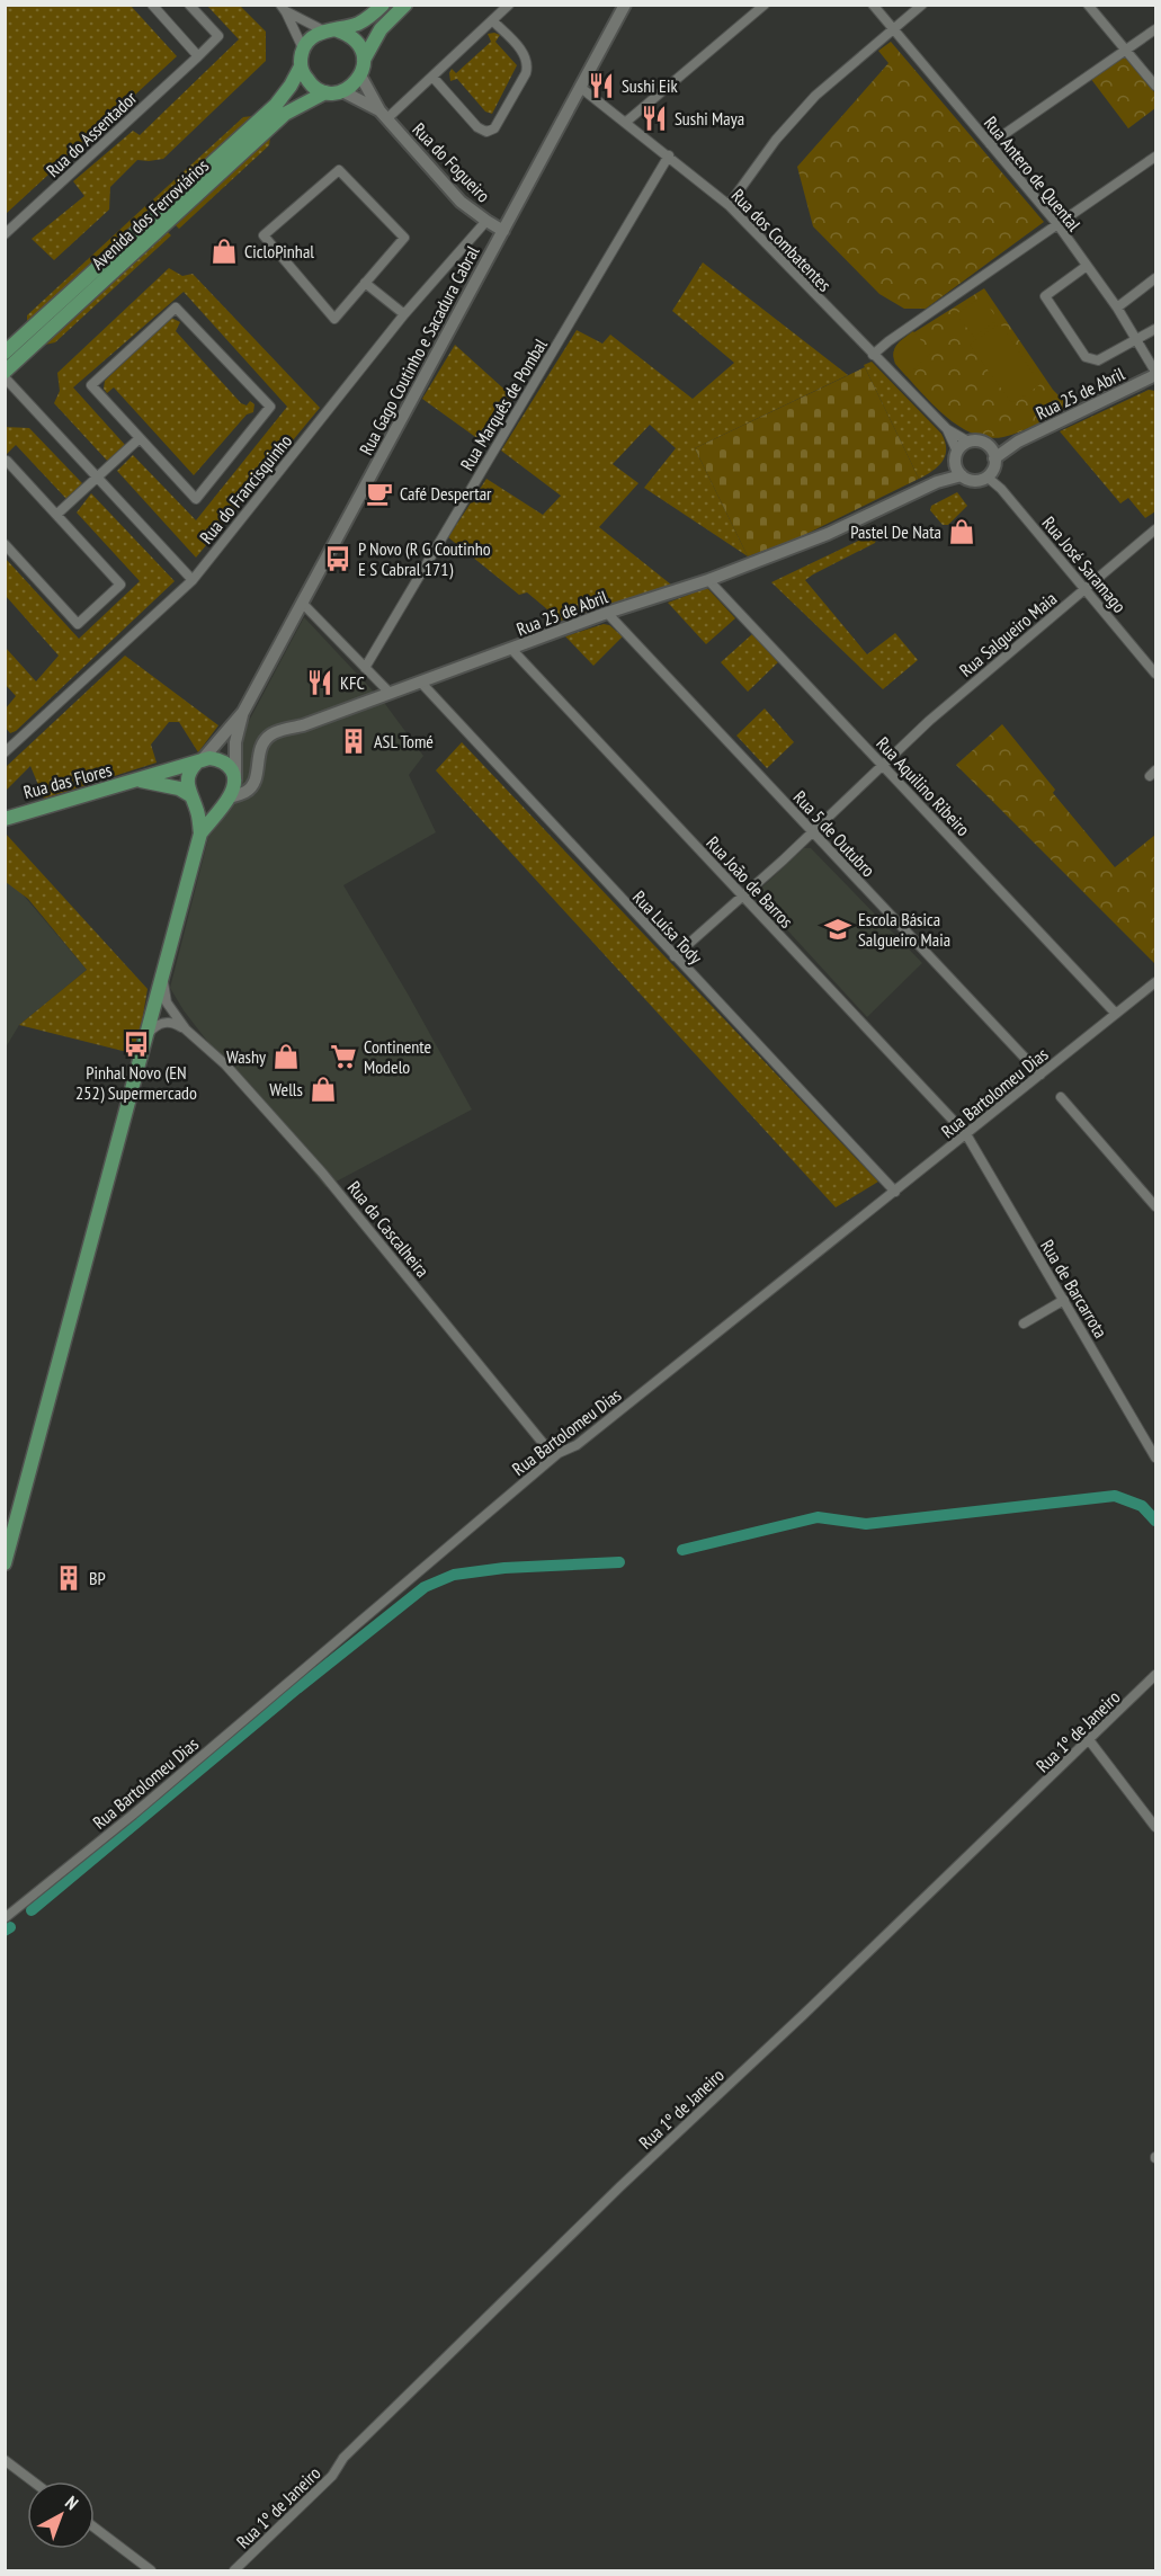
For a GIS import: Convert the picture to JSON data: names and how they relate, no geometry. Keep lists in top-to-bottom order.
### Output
{
  "streets": {
    "main road": ["Avenida dos Ferroviários", "Rua das Flores"],
    "street": [
      "Rua do Assentador",
      "Rua do Fogueiro",
      "Rua Antero de Quental",
      "Rua dos Combatentes",
      "Rua Gago Coutinho e Sacadura Cabral",
      "Rua 25 de Abril",
      "Rua Marquês de Pombal",
      "Rua do Francisquinho",
      "Rua José Saramago",
      "Rua Salgueiro Maia",
      "Rua Aquilino Ribeiro",
      "Rua 5 de Outubro",
      "Rua João de Barros",
      "Rua Luísa Tody",
      "Rua Bartolomeu Dias",
      "Rua da Cascalheira",
      "Rua de Barcarrota",
      "Rua 1º de Janeiro"
    ]
  },
  "crossings": [
    ["Rua do Fogueiro", "Avenida dos Ferroviários"],
    ["Rua do Fogueiro", "Rua Gago Coutinho e Sacadura Cabral"],
    ["Rua do Fogueiro", "Rua do Francisquinho"],
    ["Rua Antero de Quental", "Rua 25 de Abril"],
    ["Rua dos Combatentes", "Rua Gago Coutinho e Sacadura Cabral"],
    ["Rua dos Combatentes", "Rua 25 de Abril"],
    ["Rua dos Combatentes", "Rua Marquês de Pombal"],
    ["Rua dos Combatentes", "Rua José Saramago"],
    ["Rua Gago Coutinho e Sacadura Cabral", "Rua 25 de Abril"],
    ["Rua Gago Coutinho e Sacadura Cabral", "Rua das Flores"],
    ["Rua 25 de Abril", "Rua José Saramago"],
    ["Rua 25 de Abril", "Rua das Flores"],
    ["Rua 25 de Abril", "Rua Aquilino Ribeiro"],
    ["Rua 25 de Abril", "Rua 5 de Outubro"],
    ["Rua 25 de Abril", "Rua João de Barros"],
    ["Rua 25 de Abril", "Rua Luísa Tody"],
    ["Rua José Saramago", "Rua Salgueiro Maia"],
    ["Rua Salgueiro Maia", "Rua Aquilino Ribeiro"],
    ["Rua Salgueiro Maia", "Rua 5 de Outubro"],
    ["Rua Salgueiro Maia", "Rua João de Barros"],
    ["Rua Salgueiro Maia", "Rua Luísa Tody"],
    ["Rua Aquilino Ribeiro", "Rua Bartolomeu Dias"],
    ["Rua 5 de Outubro", "Rua Bartolomeu Dias"],
    ["Rua João de Barros", "Rua Bartolomeu Dias"],
    ["Rua João de Barros", "Rua de Barcarrota"],
    ["Rua Luísa Tody", "Rua Bartolomeu Dias"],
    ["Rua Bartolomeu Dias", "Rua da Cascalheira"],
    ["Rua Bartolomeu Dias", "Rua de Barcarrota"]
  ],
  "places": {
    "restaurant": ["Sushi Eik", "Sushi Maya", "KFC"],
    "shop": [
      "CicloPinhal",
      "Pastel De Nata",
      "Washy",
      "Wells"
    ],
    "cafe": ["Café Despertar"],
    "bus stop": ["P Novo (R G Coutinho E S Cabral 171)", "Pinhal Novo (EN 252) Supermercado"],
    "building": ["ASL Tomé", "BP"],
    "school or university": ["Escola Básica Salgueiro Maia"],
    "supermarket": ["Continente Modelo"]
  },
  "north": "top right"
}
